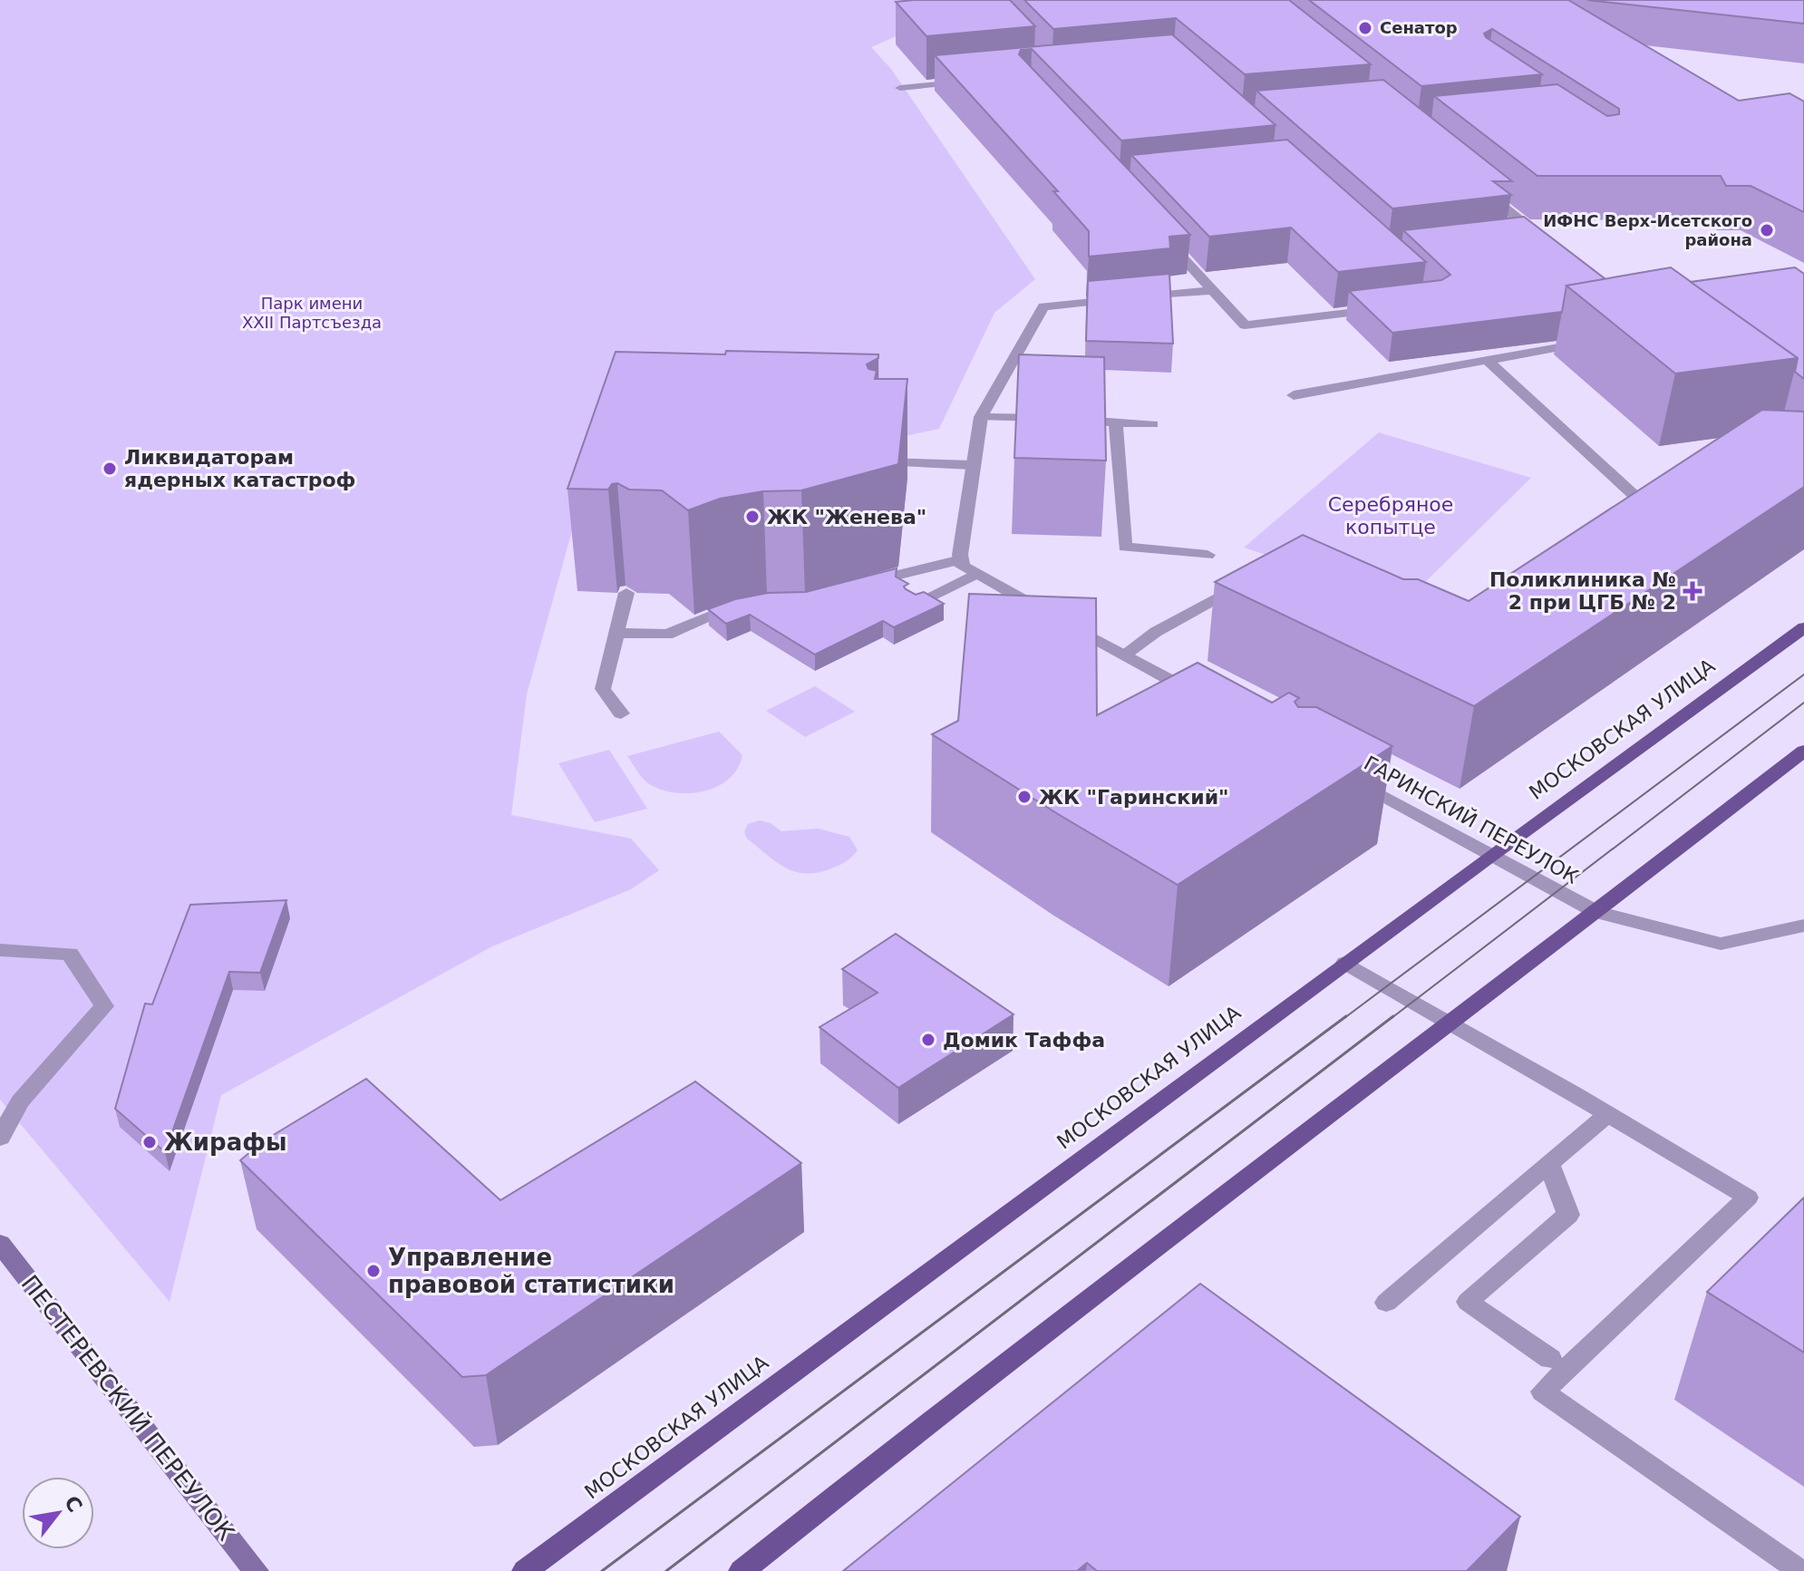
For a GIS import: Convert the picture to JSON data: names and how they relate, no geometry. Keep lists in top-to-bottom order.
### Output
{
  "streets": {
    "main road": ["МОСКОВСКАЯ УЛИЦА", "ПЕСТЕРЕВСКИЙ ПЕРЕУЛОК"],
    "street": ["ГАРИНСКИЙ ПЕРЕУЛОК"]
  },
  "crossings": [
    ["МОСКОВСКАЯ УЛИЦА", "ГАРИНСКИЙ ПЕРЕУЛОК"]
  ],
  "parks": ["Парк имени XXII Партсъезда", "Серебряное копытце"],
  "places": {
    "other": [
      "Сенатор",
      "ИФНС Верх-Исетского района",
      "Ликвидаторам ядерных катастроф",
      "ЖК \"Женева\"",
      "ЖК \"Гаринский\"",
      "Домик Таффа",
      "Жирафы",
      "Управление правовой статистики"
    ],
    "health": ["Поликлиника № 2 при ЦГБ № 2"]
  },
  "north": "top right"
}
